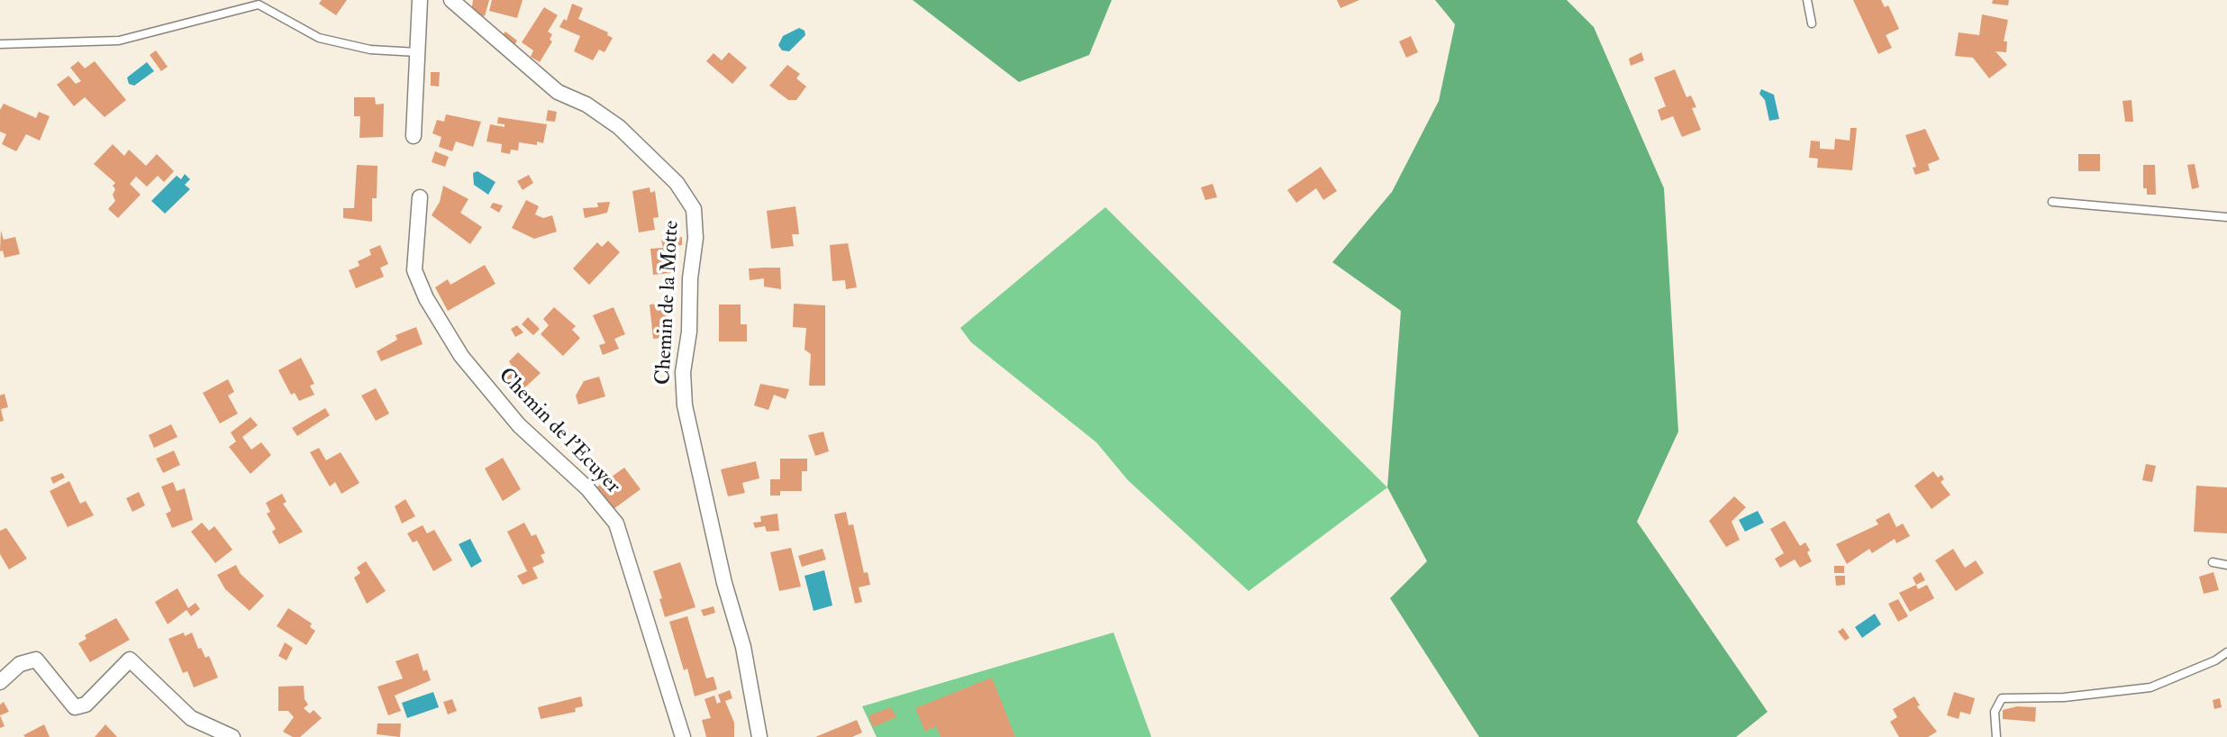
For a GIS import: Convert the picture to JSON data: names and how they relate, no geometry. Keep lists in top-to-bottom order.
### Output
{
  "streets": {
    "street": ["Chemin de la Motte", "Chemin de l'Ecuyer"]
  }
}
